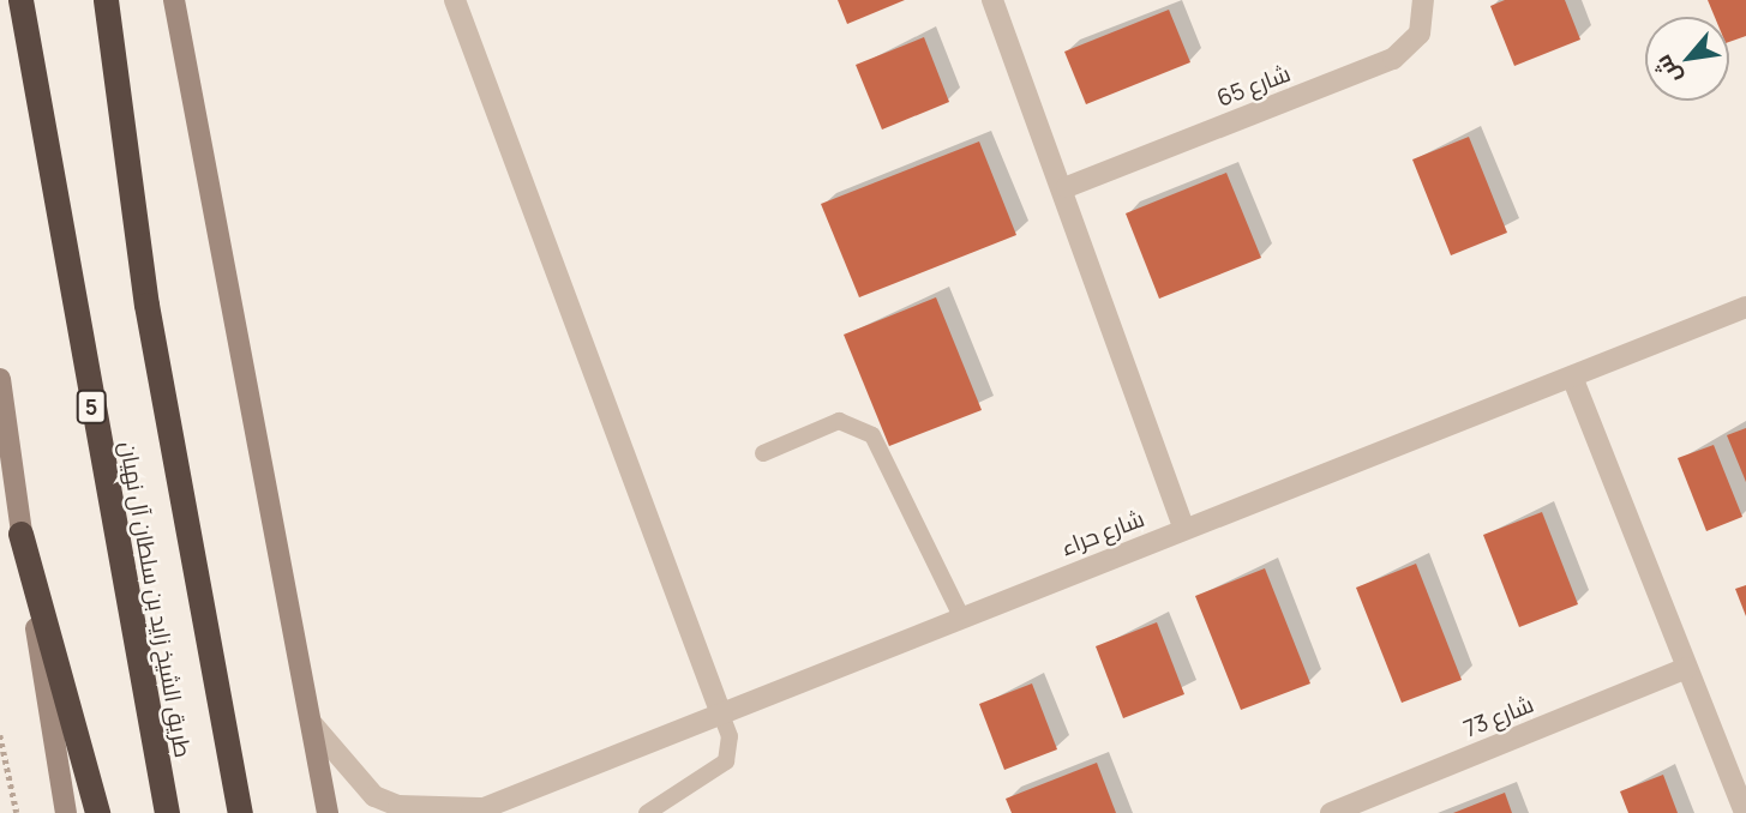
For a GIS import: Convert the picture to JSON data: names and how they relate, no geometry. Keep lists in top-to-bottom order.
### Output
{
  "streets": {
    "highway": ["5", "طريق الشيخ زايد بن سلطان آل نهيان"],
    "street": ["شارع 65", "شارع حراء", "شارع 73"]
  },
  "north": "bottom left"
}
